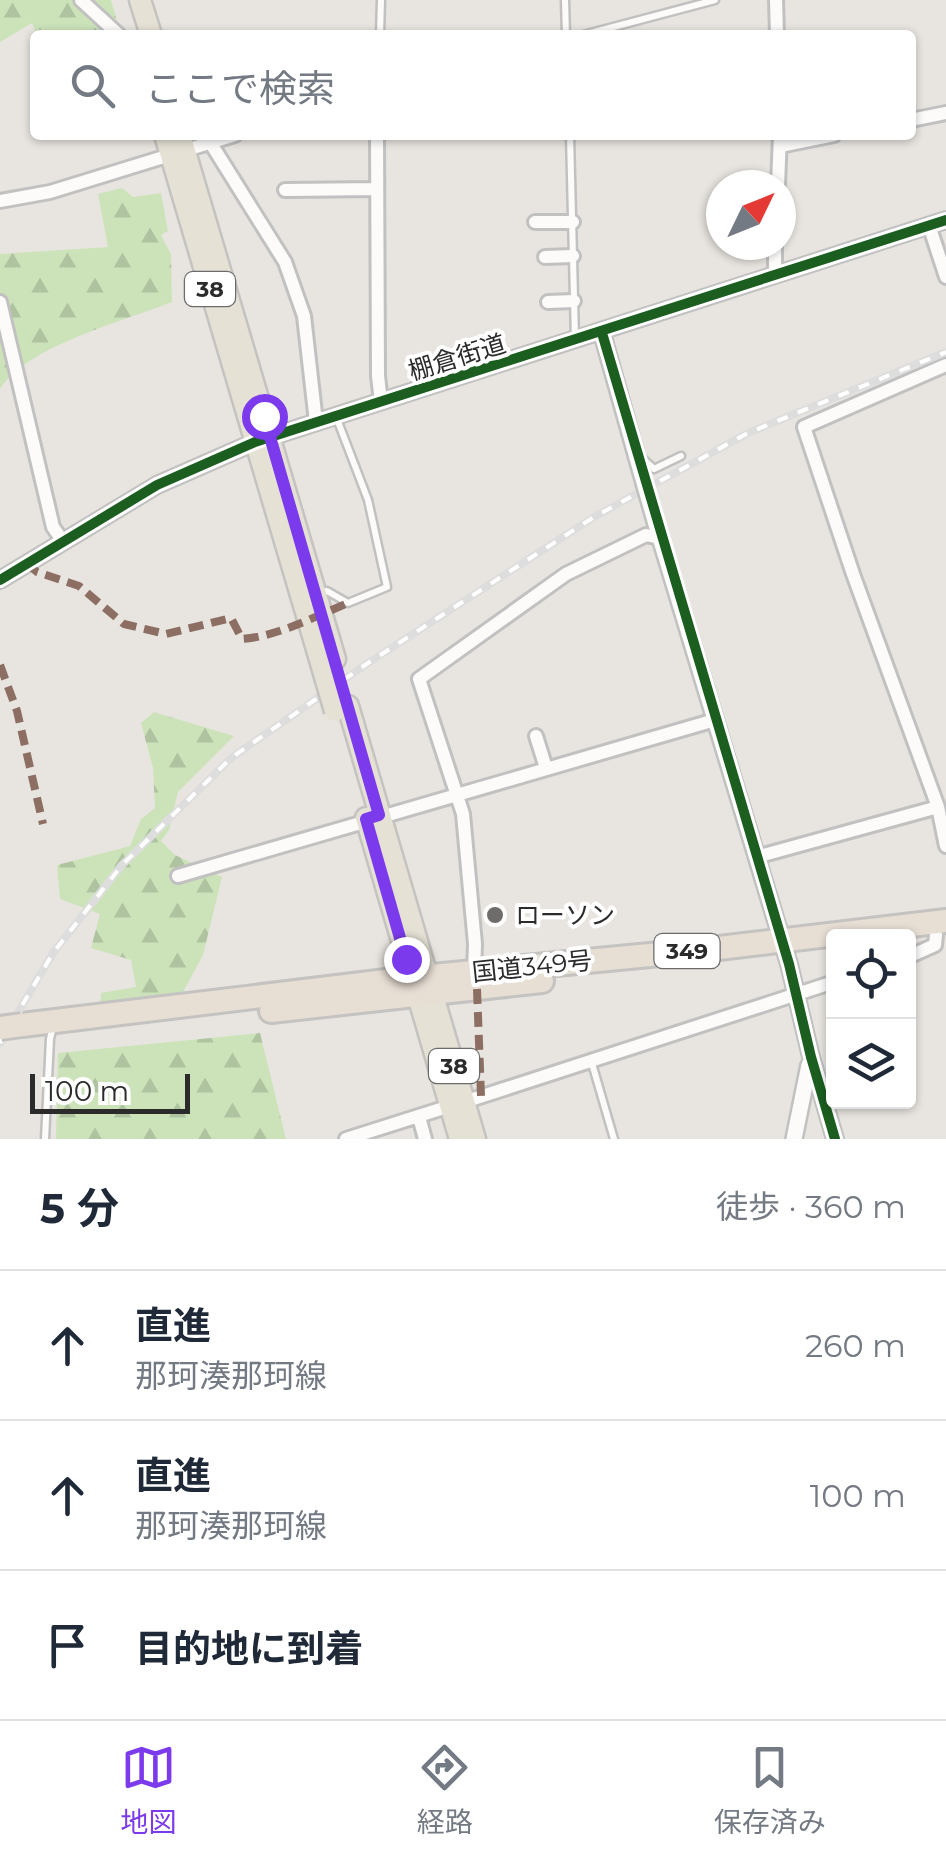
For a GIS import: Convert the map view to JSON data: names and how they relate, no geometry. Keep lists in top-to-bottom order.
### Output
{
  "streets": {
    "highway": ["349", "国道349号"],
    "main road": ["38"],
    "street": ["棚倉街道"]
  },
  "crossings": [
    ["38", "棚倉街道"],
    ["38", "国道349号"]
  ],
  "places": ["ローソン"],
  "scale_bar": "100 m",
  "north": "top right",
  "page": {
    "search": "ここで検索",
    "scale": "100 m",
    "heading": ["5 分", "徒歩 · 360 m"],
    "list": [
      ["直進", "那珂湊那珂線", "260 m"],
      ["直進", "那珂湊那珂線", "100 m"],
      "目的地に到着"
    ],
    "nav": ["地図", "経路", "保存済み"]
  }
}
